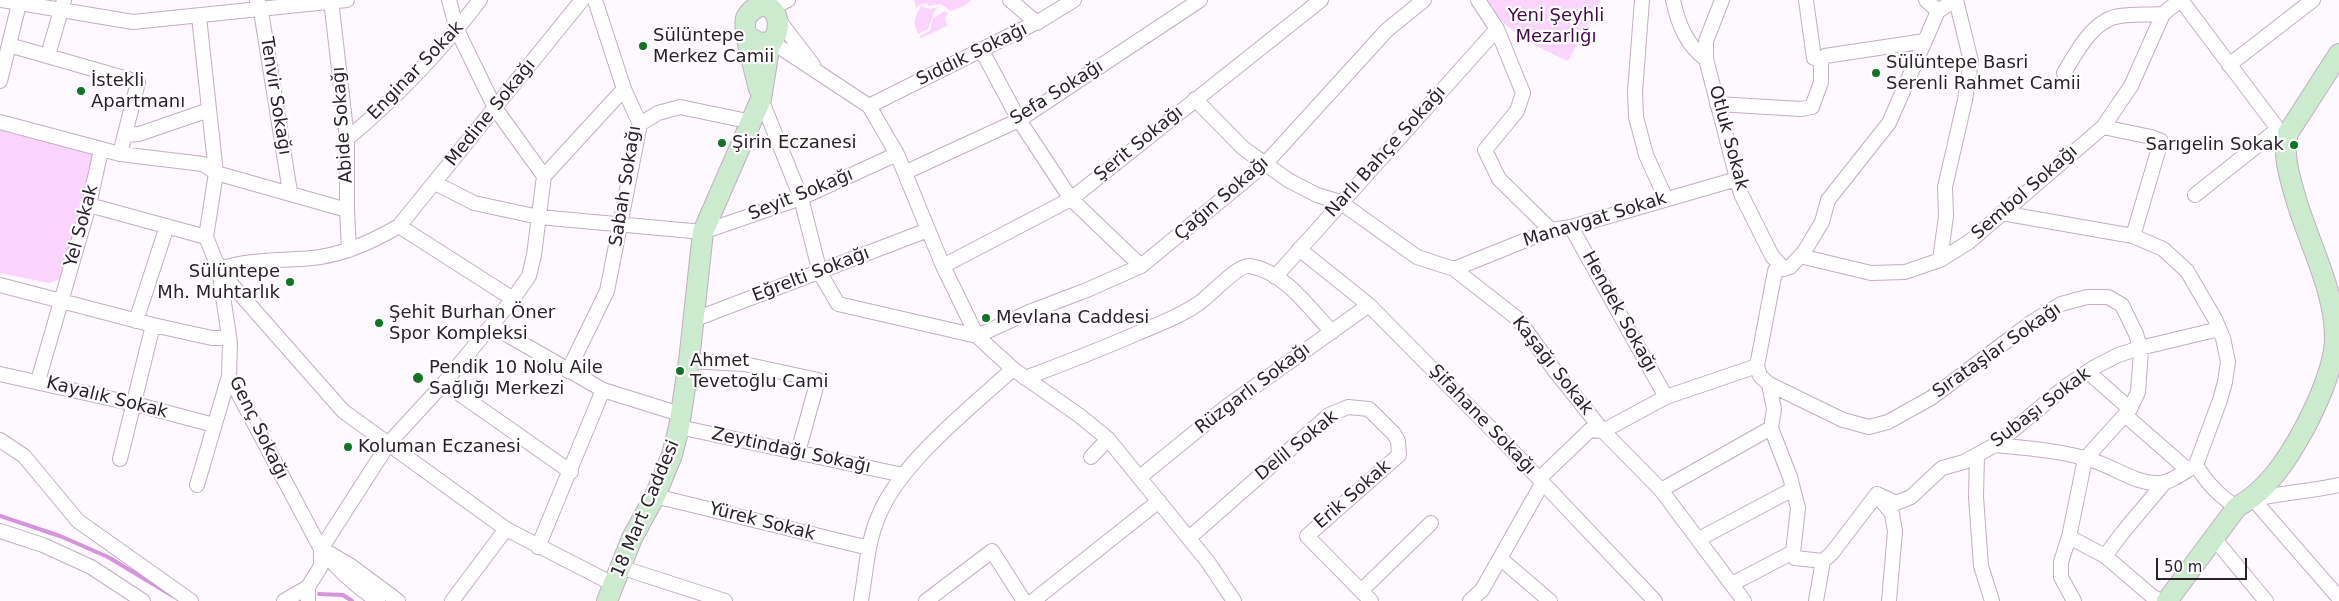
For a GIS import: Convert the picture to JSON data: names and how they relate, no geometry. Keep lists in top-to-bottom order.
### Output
{
  "streets": {
    "street": [
      "Sıddık Sokağı",
      "Enginar Sokak",
      "Sefa Sokağı",
      "Tenvir Sokağı",
      "Medine Sokağı",
      "Abide Sokağı",
      "Otluk Sokak",
      "Şerit Sokağı",
      "Narlı Bahçe Sokağı",
      "Sabah Sokağı",
      "Sembol Sokağı",
      "Seyit Sokağı",
      "Çağın Sokağı",
      "Manavgat Sokak",
      "Yel Sokak",
      "Eğrelti Sokağı",
      "Hendek Sokağı",
      "Sırataşlar Sokağı",
      "Kaşağı Sokak",
      "Rüzgarlı Sokağı",
      "Kayalık Sokak",
      "Subaşı Sokak",
      "Şifahane Sokağı",
      "Genç Sokağı",
      "Delil Sokak",
      "Zeytindağı Sokağı",
      "Erik Sokak",
      "18 Mart Caddesi",
      "Yürek Sokak"
    ]
  },
  "crossings": [
    ["Enginar Sokak", "Abide Sokağı"],
    ["Otluk Sokak", "Manavgat Sokak"],
    ["Şerit Sokağı", "Kaşağı Sokak"],
    ["Narlı Bahçe Sokağı", "Kaşağı Sokak"],
    ["Narlı Bahçe Sokağı", "Şifahane Sokağı"],
    ["Sabah Sokağı", "Zeytindağı Sokağı"],
    ["Seyit Sokağı", "18 Mart Caddesi"],
    ["Çağın Sokağı", "Kaşağı Sokak"],
    ["Manavgat Sokak", "Hendek Sokağı"],
    ["Manavgat Sokak", "Kaşağı Sokak"],
    ["Yel Sokak", "Kayalık Sokak"],
    ["Eğrelti Sokağı", "18 Mart Caddesi"],
    ["Sırataşlar Sokağı", "Subaşı Sokak"],
    ["Rüzgarlı Sokağı", "Şifahane Sokağı"],
    ["Delil Sokak", "Erik Sokak"],
    ["Zeytindağı Sokağı", "18 Mart Caddesi"],
    ["18 Mart Caddesi", "Yürek Sokak"]
  ],
  "parks": ["Yeni Şeyhli Mezarlığı"],
  "places": [
    "Sülüntepe Merkez Camii",
    "Sülüntepe Basri Serenli Rahmet Camii",
    "İstekli Apartmanı",
    "Şirin Eczanesi",
    "Sarıgelin Sokak",
    "Sülüntepe Mh. Muhtarlık",
    "Mevlana Caddesi",
    "Şehit Burhan Öner Spor Kompleksi",
    "Ahmet Tevetoğlu Cami",
    "Pendik 10 Nolu Aile Sağlığı Merkezi",
    "Koluman Eczanesi"
  ],
  "scale_bar": "50 m"
}
